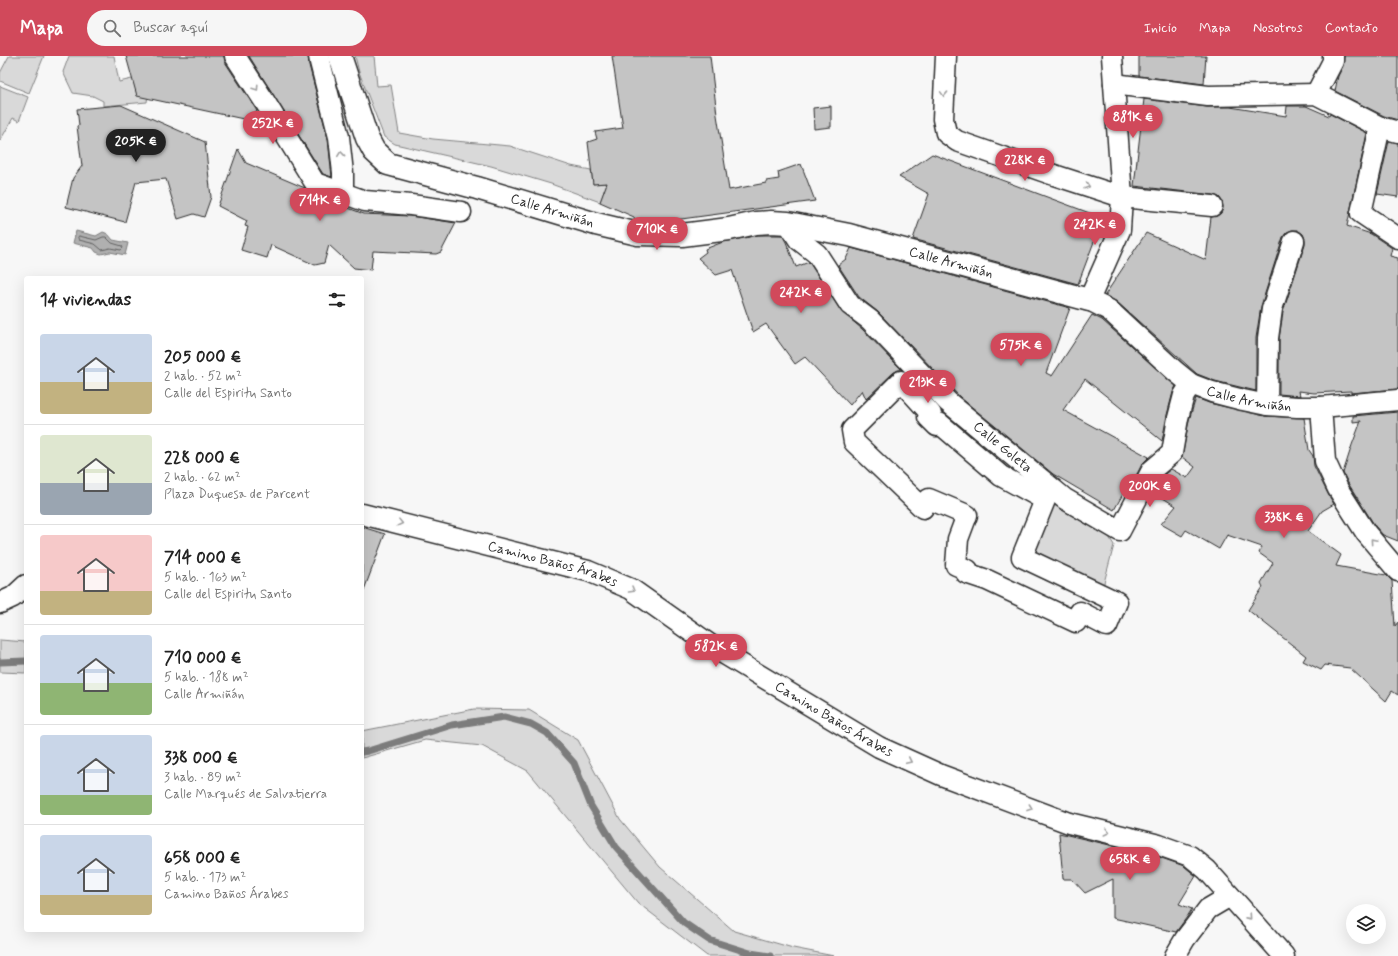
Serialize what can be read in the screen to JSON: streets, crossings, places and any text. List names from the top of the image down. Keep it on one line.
{"streets":{"street":["Calle Armiñán","Calle Goleta","Camino Baños Árabes"]},"crossings":[["Calle Armiñán","Calle Goleta"]],"one_way":["Camino Baños Árabes"],"page":{"header":"Mapa","search":"Buscar aquí","nav":["Inicio","Mapa","Nosotros","Contacto"],"price":["881K €","252K €","205K €","228K €","714K €","242K €","710K €","242K €","575K €","213K €","200K €","338K €","582K €","658K €"],"heading":"14 viviendas","list":[{"name":"205 000 €","note":"2 hab. · 52 m² · Calle del Espiritu Santo"},{"name":"228 000 €","note":"2 hab. · 62 m² · Plaza Duquesa de Parcent"},{"name":"714 000 €","note":"5 hab. · 163 m² · Calle del Espiritu Santo"},{"name":"710 000 €","note":"5 hab. · 188 m² · Calle Armiñán"},{"name":"338 000 €","note":"3 hab. · 89 m² · Calle Marqués de Salvatierra"},{"name":"658 000 €","note":"5 hab. · 173 m² · Camino Baños Árabes"}]}}
